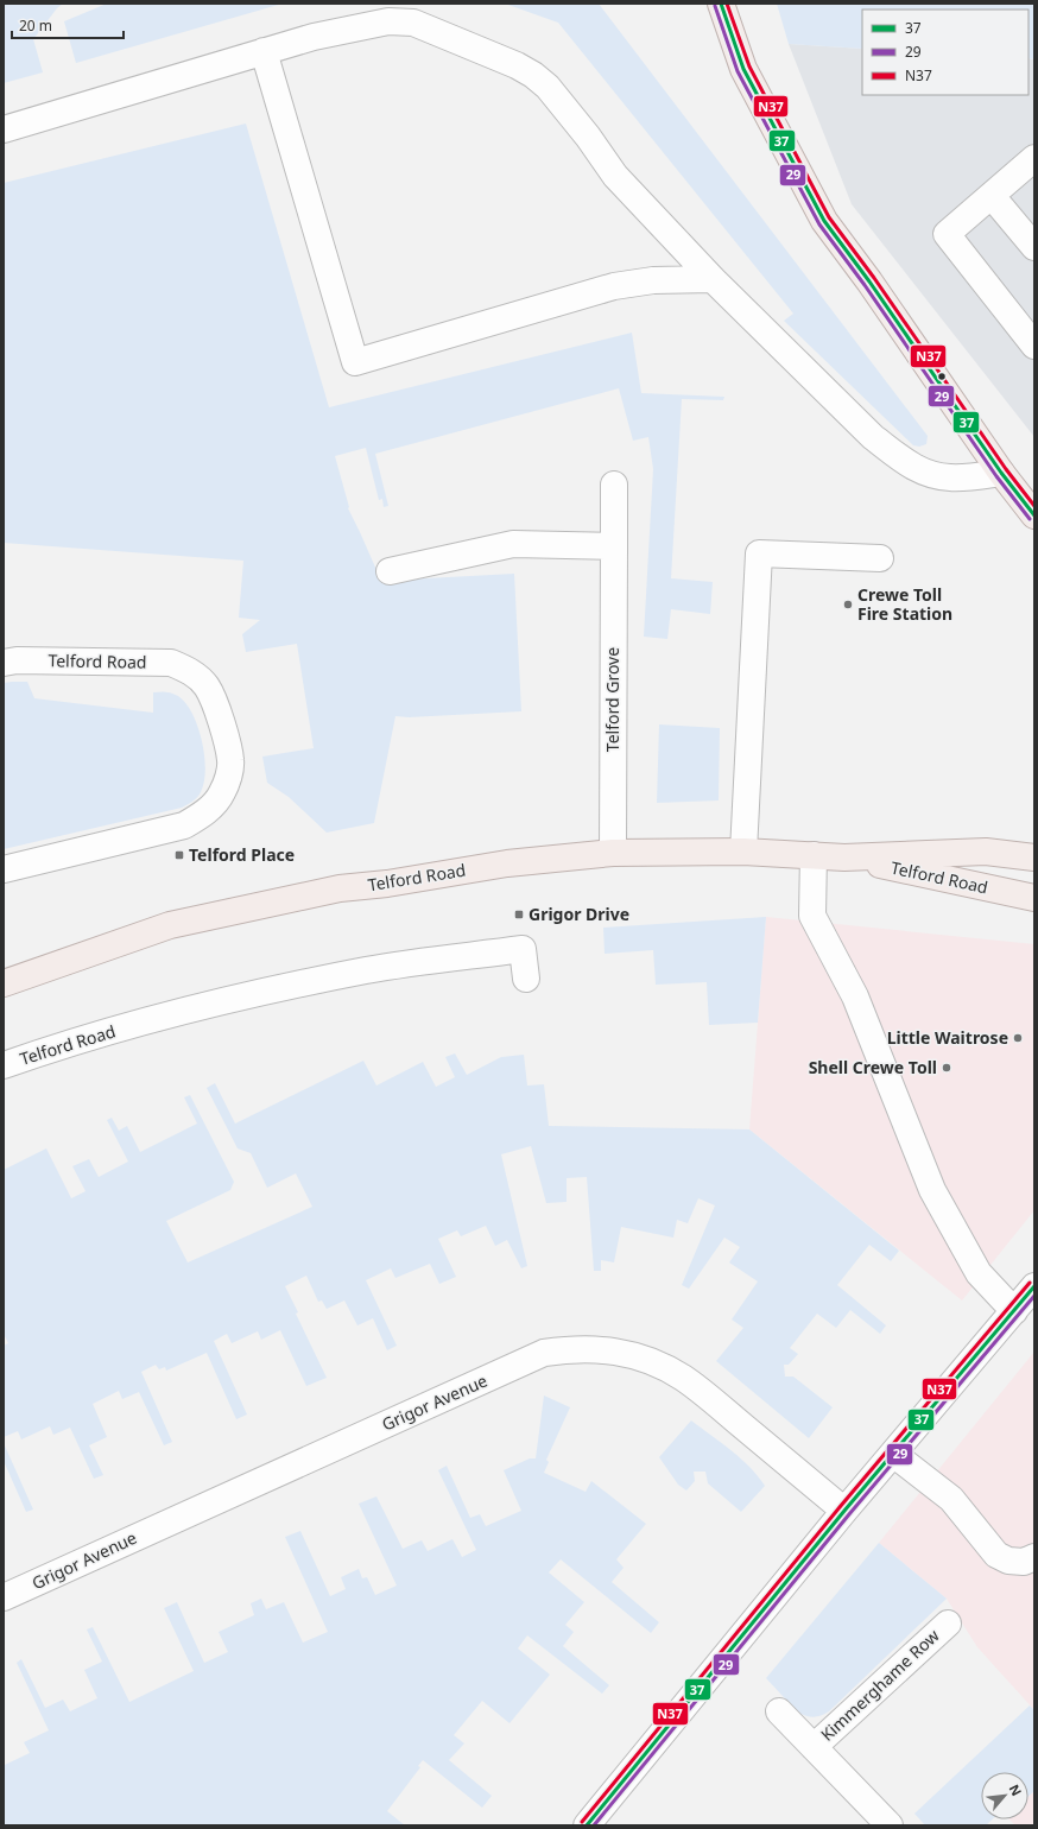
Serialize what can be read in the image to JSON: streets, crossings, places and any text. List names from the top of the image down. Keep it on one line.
{"streets":{"main road":["Telford Road"],"street":["Telford Grove","Grigor Avenue","Kimmerghame Row"]},"crossings":[["Telford Road","Telford Grove"]],"places":{"other":["Crewe Toll Fire Station","Little Waitrose","Shell Crewe Toll"],"transit":["Telford Place","Grigor Drive"]},"lines":["transit line 37","transit line N37","transit line 29"],"legend":["37","29","N37"],"scale_bar":"20 m","north":"top right"}
